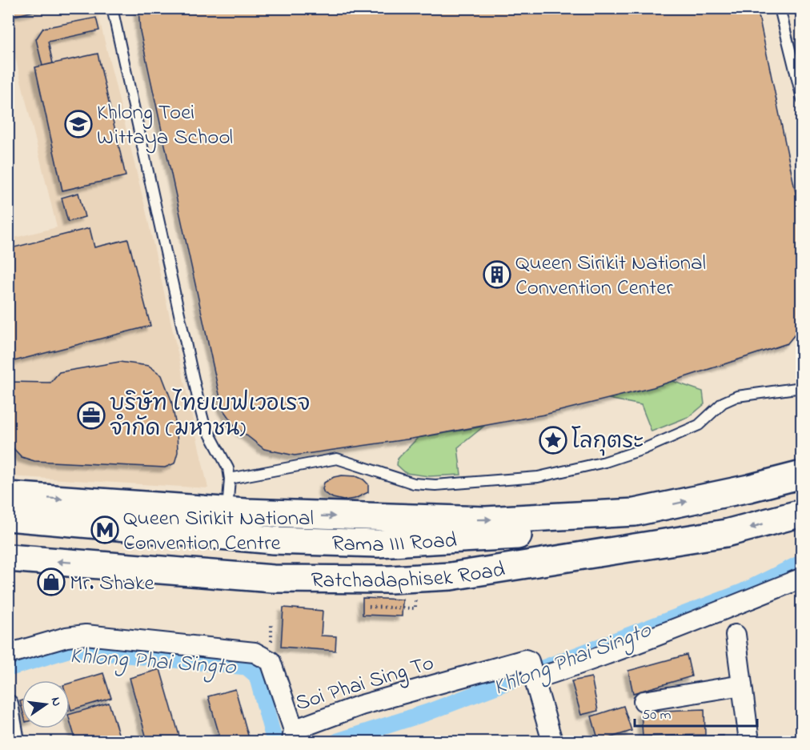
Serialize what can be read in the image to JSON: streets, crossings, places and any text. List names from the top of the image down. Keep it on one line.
{"streets":{"main road":["Rama III Road","Ratchadaphisek Road"],"street":["Soi Phai Sing To"]},"crossings":[["Rama III Road","Ratchadaphisek Road"]],"water":["Khlong Phai Singto"],"places":{"school or university":["Khlong Toei Wittaya School"],"building":["Queen Sirikit National Convention Center"],"office":["บริษัท ไทยเบฟเวอเรจ จำกัด (มหาชน)"],"place":["โลกุตระ"],"metro station":["Queen Sirikit National Convention Centre"],"shop":["Mr. Shake"]},"scale_bar":"50 m","north":"right"}
